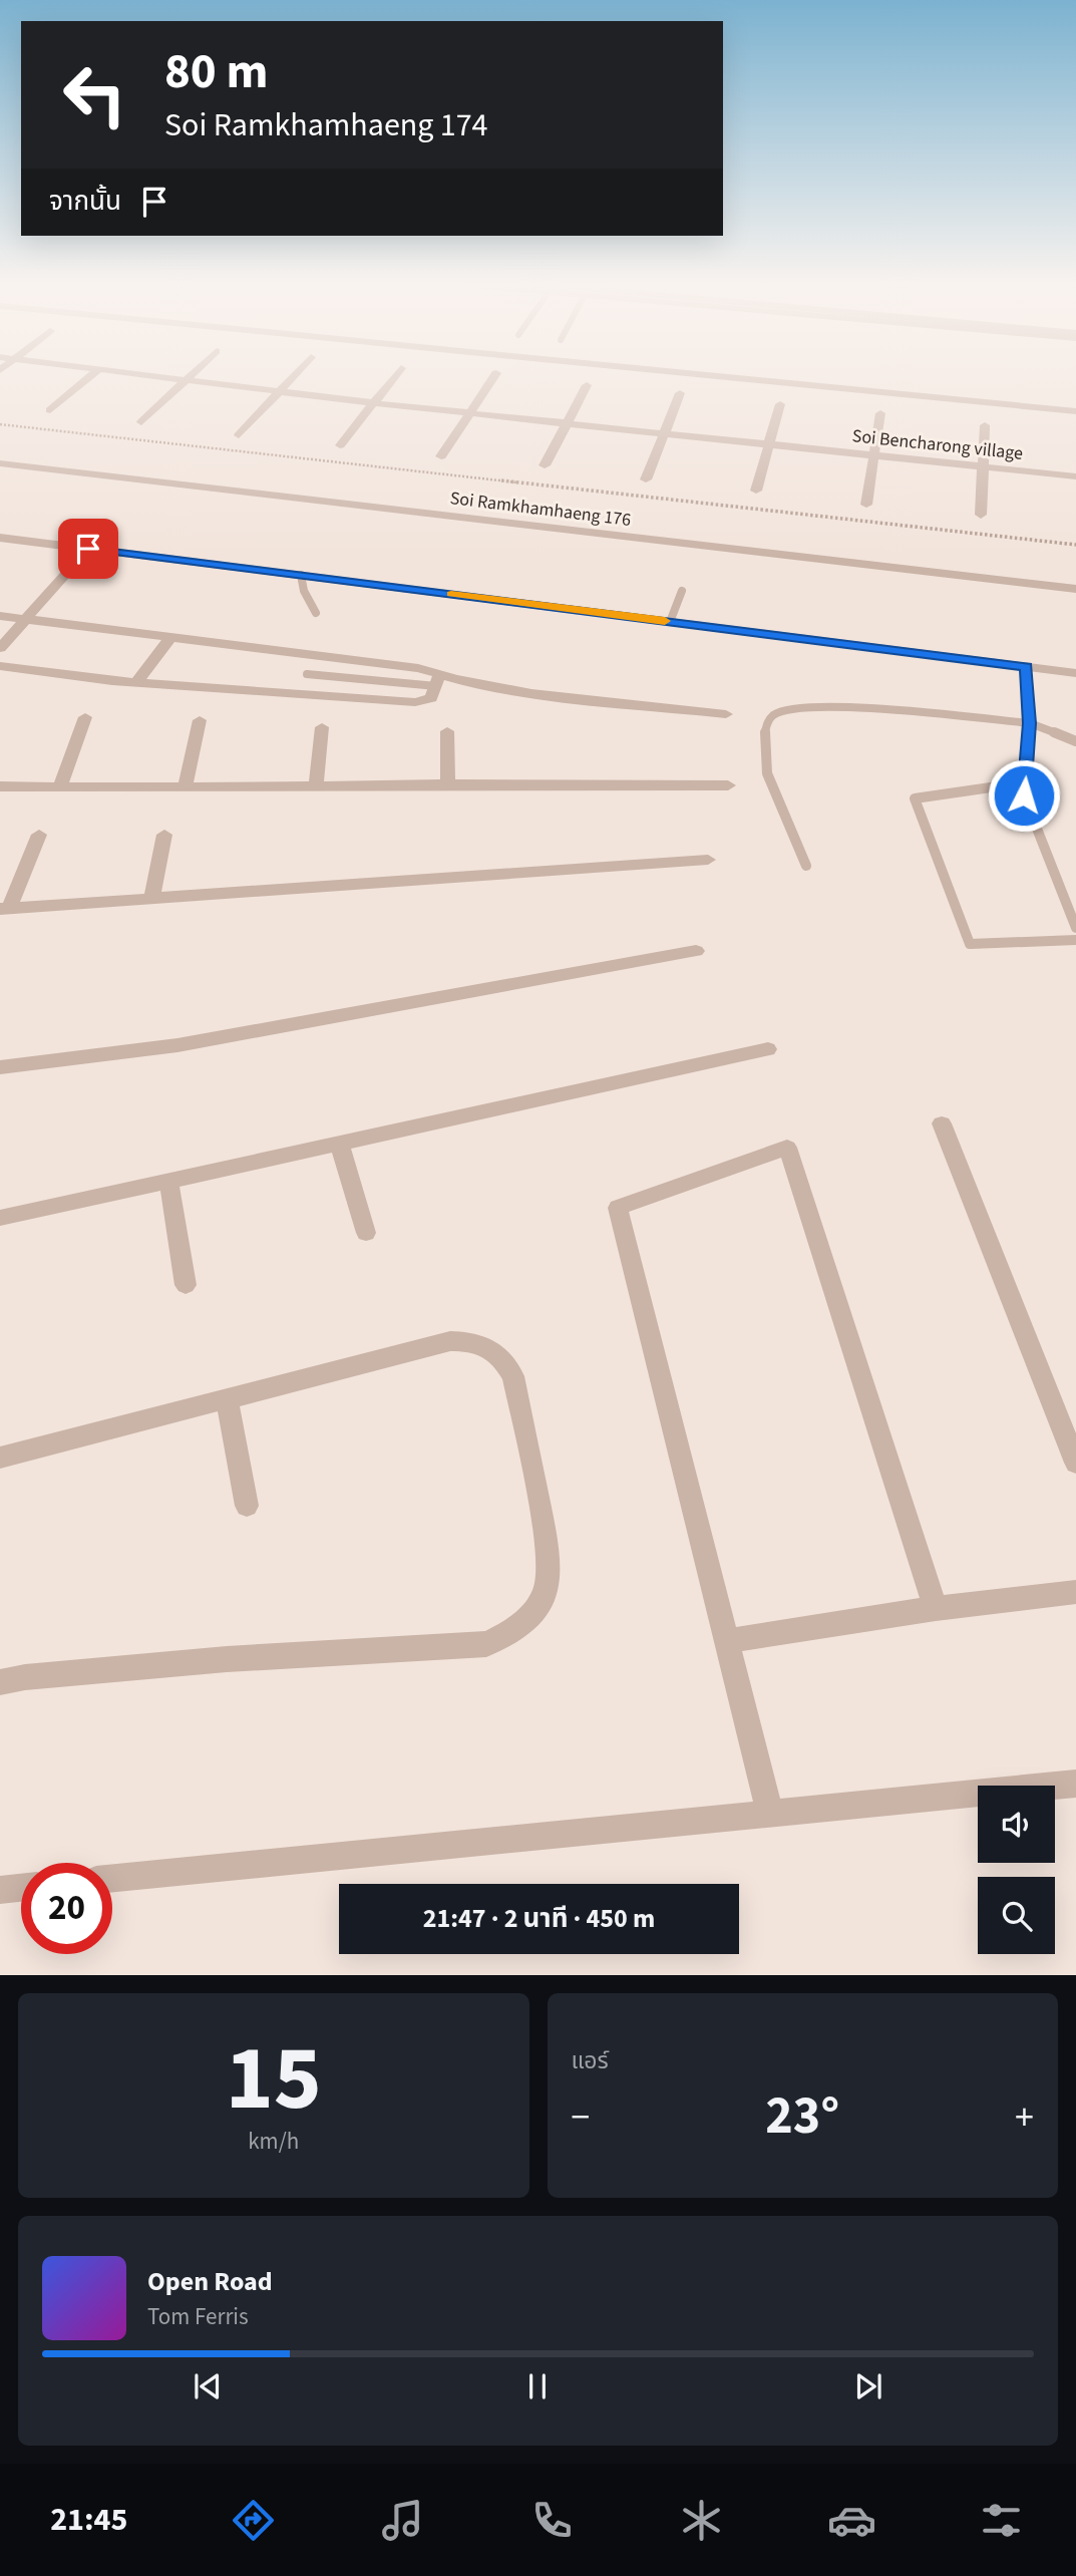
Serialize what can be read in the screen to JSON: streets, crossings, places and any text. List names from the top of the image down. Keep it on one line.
{"streets":{"street":["Soi Bencharong village","Soi Ramkhamhaeng 176"]},"page":{"turn":["80 m","Soi Ramkhamhaeng 174"],"then":"จากนั้น","limit":"20","trip":"21:47 · 2 นาที · 450 m","tile":[["15","km/h"],"แอร์"],"heat":["−","23°","+"],"song":["Open Road","Tom Ferris"],"tabs":"21:45"}}
